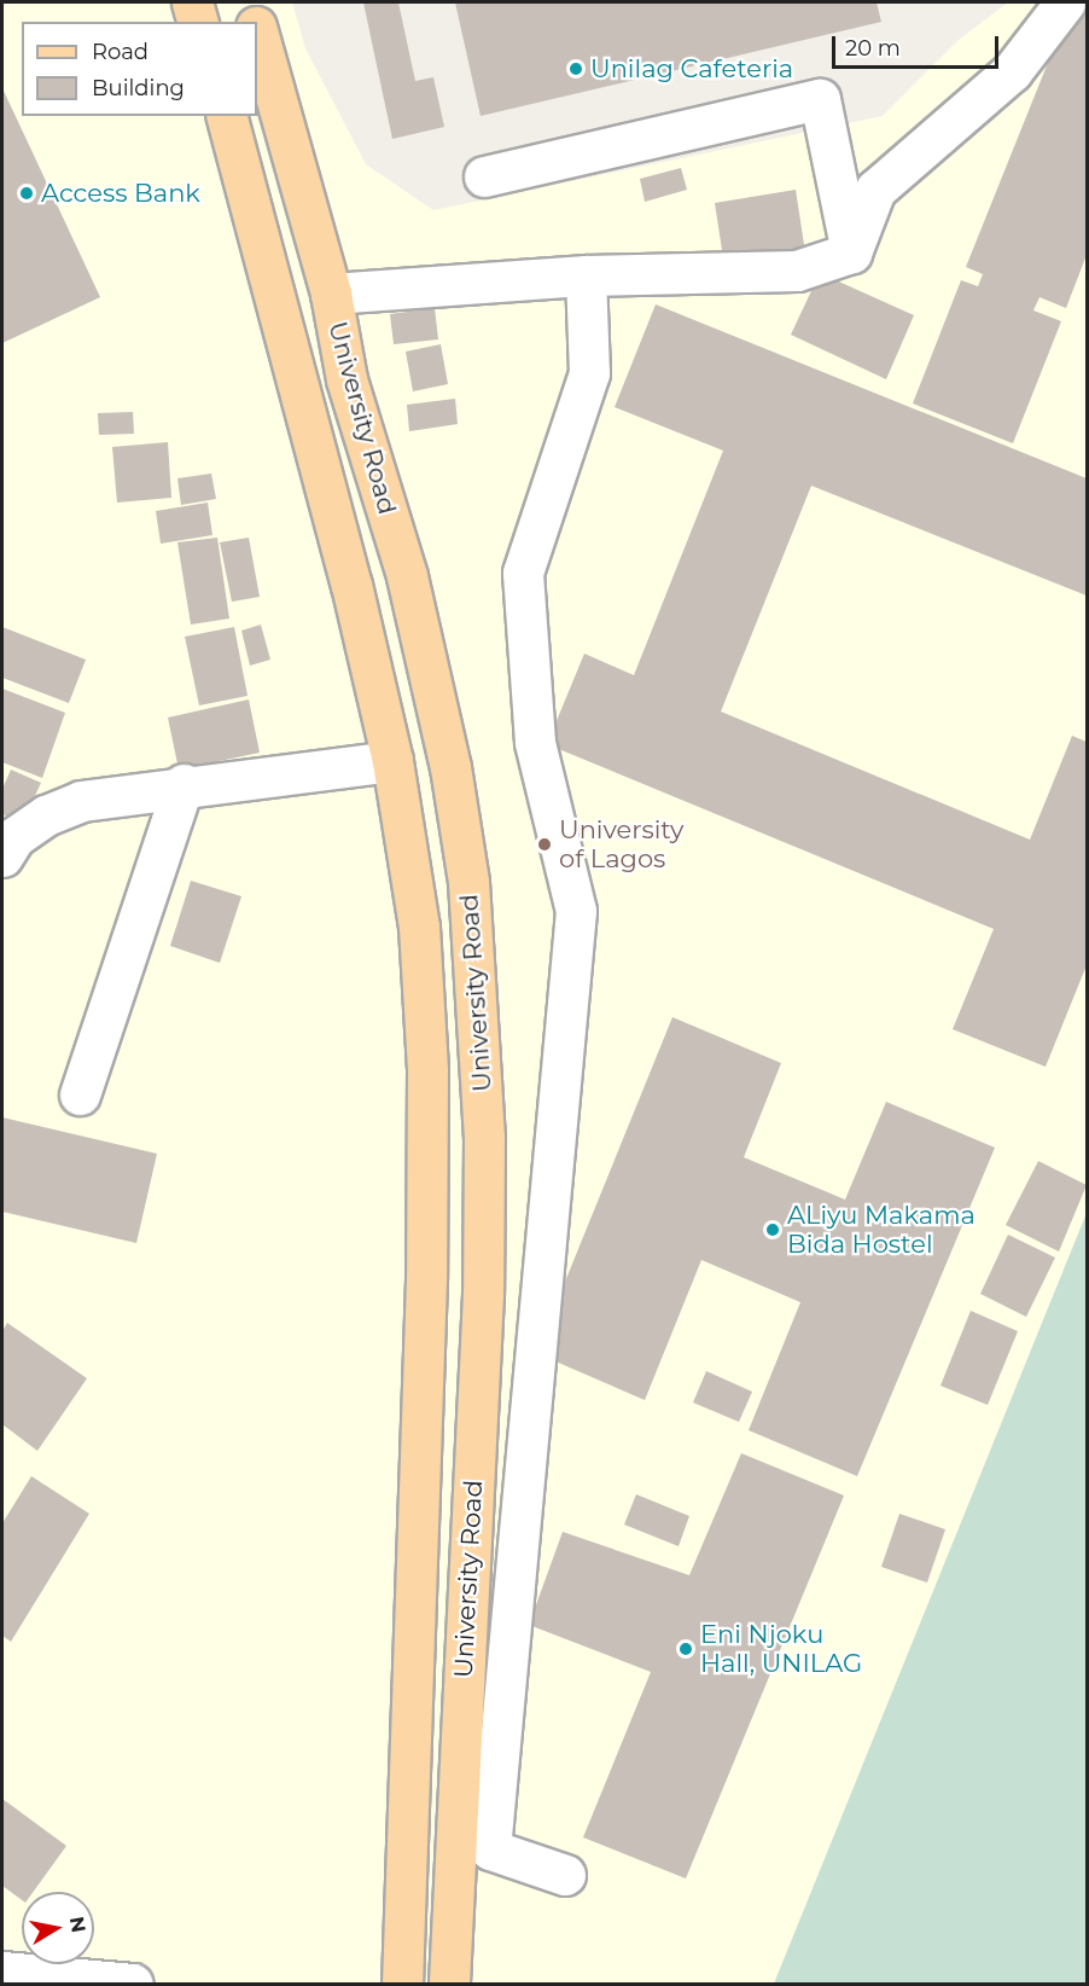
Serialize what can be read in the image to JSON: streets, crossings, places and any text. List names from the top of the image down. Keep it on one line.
{"streets":{"main road":["University Road"]},"places":["Unilag Cafeteria","Access Bank","University of Lagos","ALiyu Makama Bida Hostel","Eni Njoku Hall, UNILAG"],"legend":["Road","Building"],"scale_bar":"20 m","north":"right"}
